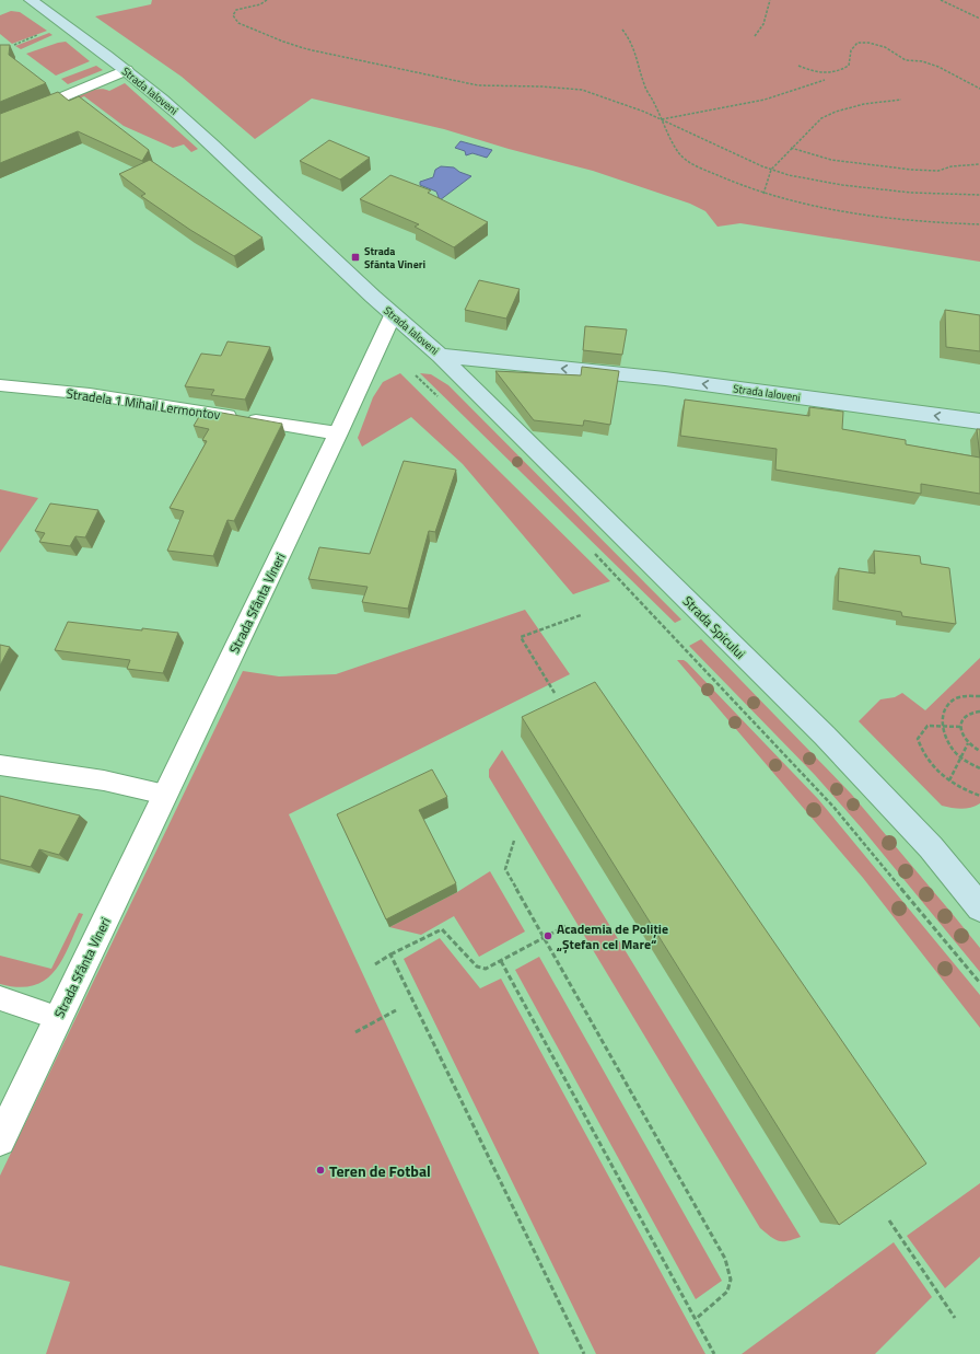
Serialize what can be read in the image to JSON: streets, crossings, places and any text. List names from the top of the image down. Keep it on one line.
{"streets":{"street":["Strada Ialoveni","Strada Sfânta Vineri","Strada Spicului"],"lane":["Stradela 1 Mihail Lermontov"]},"crossings":[["Strada Ialoveni","Strada Sfânta Vineri"],["Strada Ialoveni","Strada Spicului"],["Stradela 1 Mihail Lermontov","Strada Sfânta Vineri"]],"one_way":["Strada Ialoveni"],"places":{"transit":["Strada Sfânta Vineri"],"other":["Academia de Poliție „Ștefan cel Mare“","Teren de Fotbal"]}}
